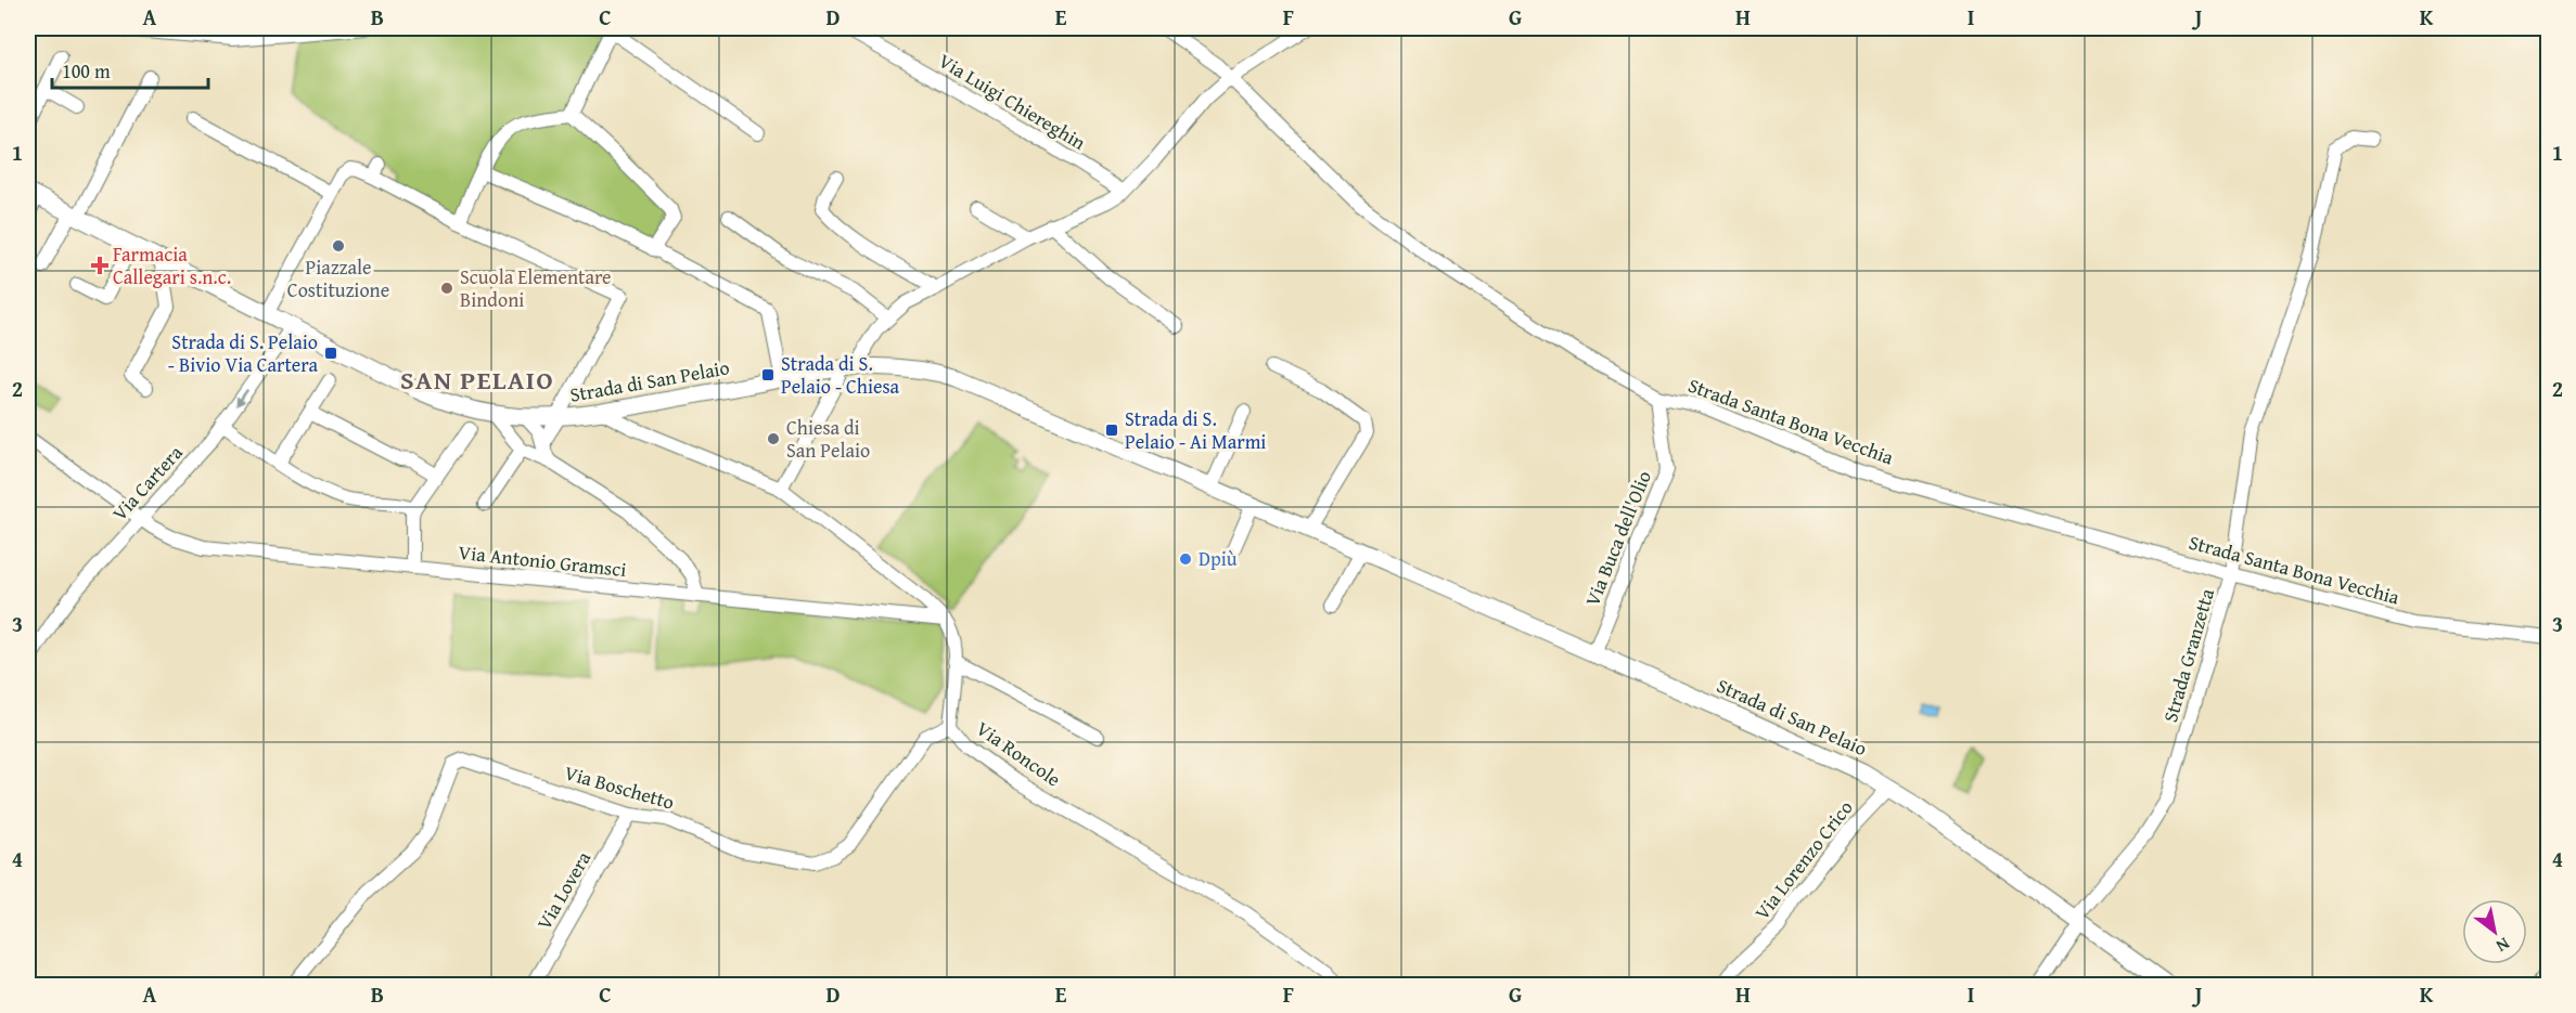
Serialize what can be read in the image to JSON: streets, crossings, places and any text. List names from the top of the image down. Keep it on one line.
{"streets":{"main road":["Strada di San Pelaio"],"street":["Via Luigi Chiereghin","Strada Santa Bona Vecchia","Via Cartera","Via Buca dell'Olio","Via Antonio Gramsci","Strada Granzetta","Via Roncole","Via Boschetto","Via Lorenzo Crico","Via Lovera"]},"crossings":[["Strada di San Pelaio","Via Cartera"],["Strada di San Pelaio","Via Buca dell'Olio"],["Strada di San Pelaio","Strada Granzetta"],["Strada di San Pelaio","Via Roncole"],["Strada di San Pelaio","Via Lorenzo Crico"],["Strada Santa Bona Vecchia","Via Buca dell'Olio"],["Strada Santa Bona Vecchia","Strada Granzetta"],["Via Cartera","Via Antonio Gramsci"],["Via Antonio Gramsci","Via Roncole"],["Via Roncole","Via Boschetto"],["Via Boschetto","Via Lovera"]],"districts":["SAN PELAIO"],"places":{"other":["Piazzale Costituzione","Scuola Elementare Bindoni","Chiesa di San Pelaio","Dpiù"],"health":["Farmacia Callegari s.n.c."],"transit":["Strada di S. Pelaio - Bivio Via Cartera","Strada di S. Pelaio - Chiesa","Strada di S. Pelaio - Ai Marmi"]},"scale_bar":"100 m","north":"bottom right","grid":{"columns":["A","B","C","D","E","F","G","H","I","J","K"],"rows":["1","2","3","4"]}}
